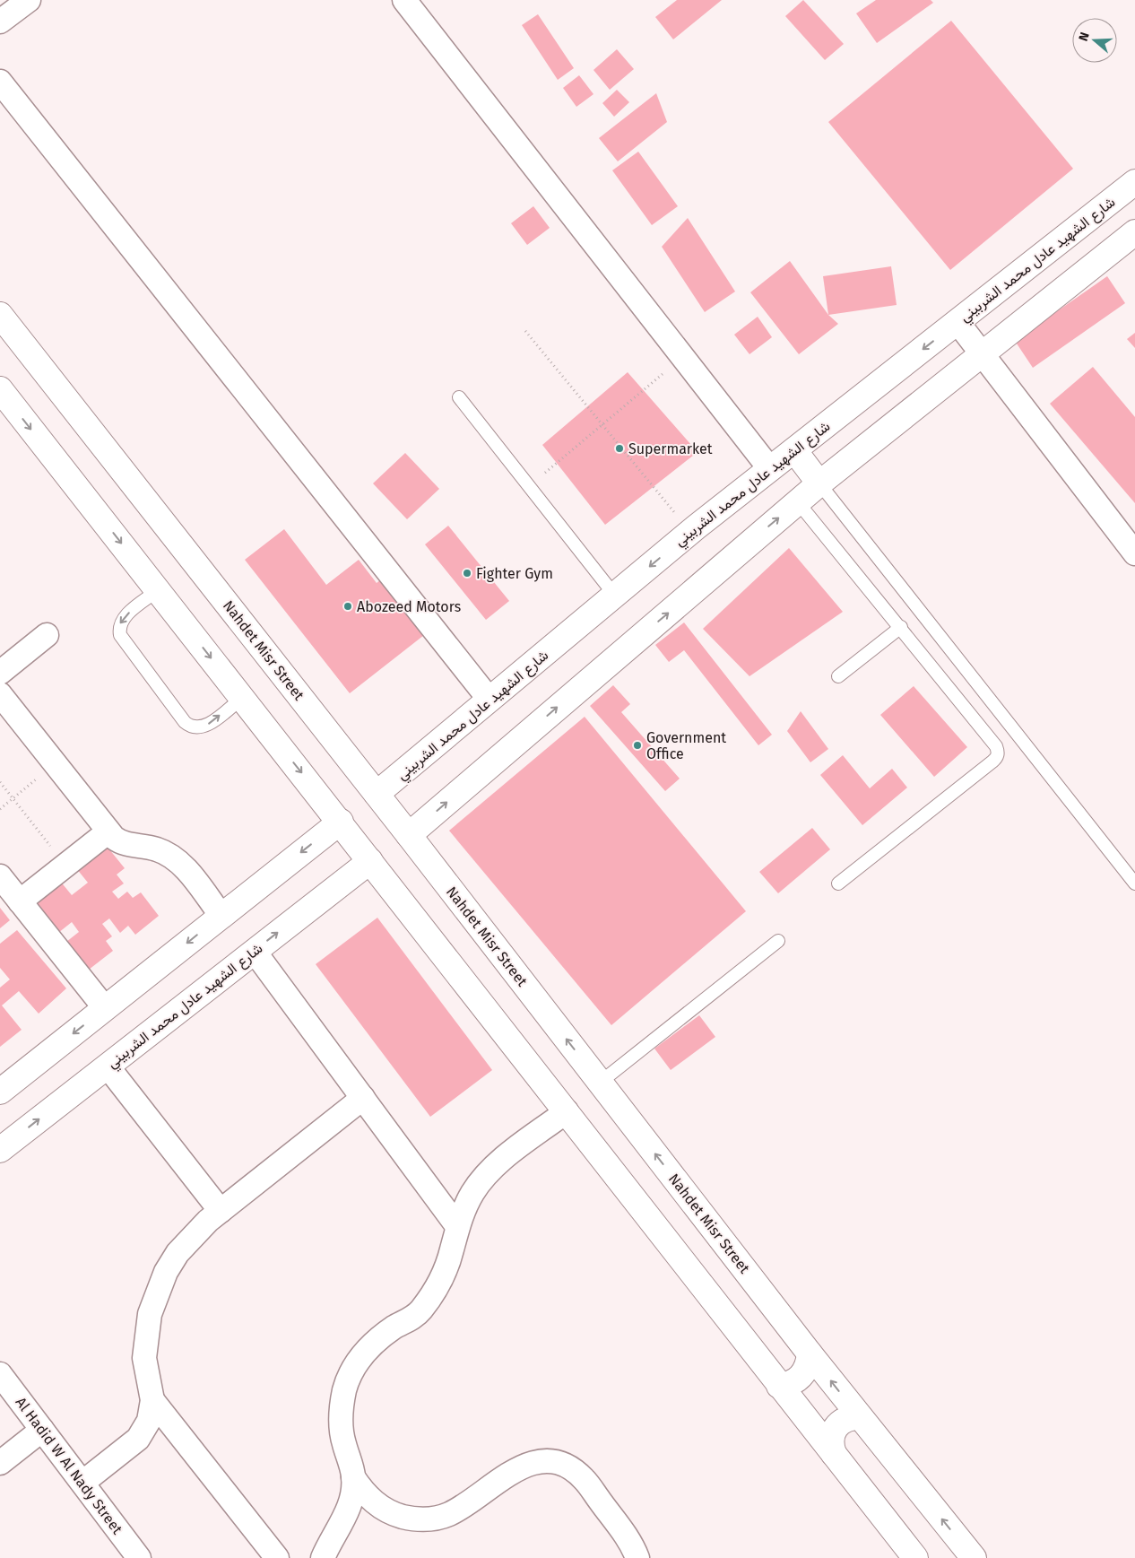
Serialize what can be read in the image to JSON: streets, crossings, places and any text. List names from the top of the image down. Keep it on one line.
{"streets":{"street":["شارع الشهيد عادل محمد الشربيني","Nahdet Misr Street","Al Hadid W Al Nady Street"]},"crossings":[["شارع الشهيد عادل محمد الشربيني","Nahdet Misr Street"]],"places":["Supermarket","Fighter Gym","Abozeed Motors","Government Office"],"north":"left"}
